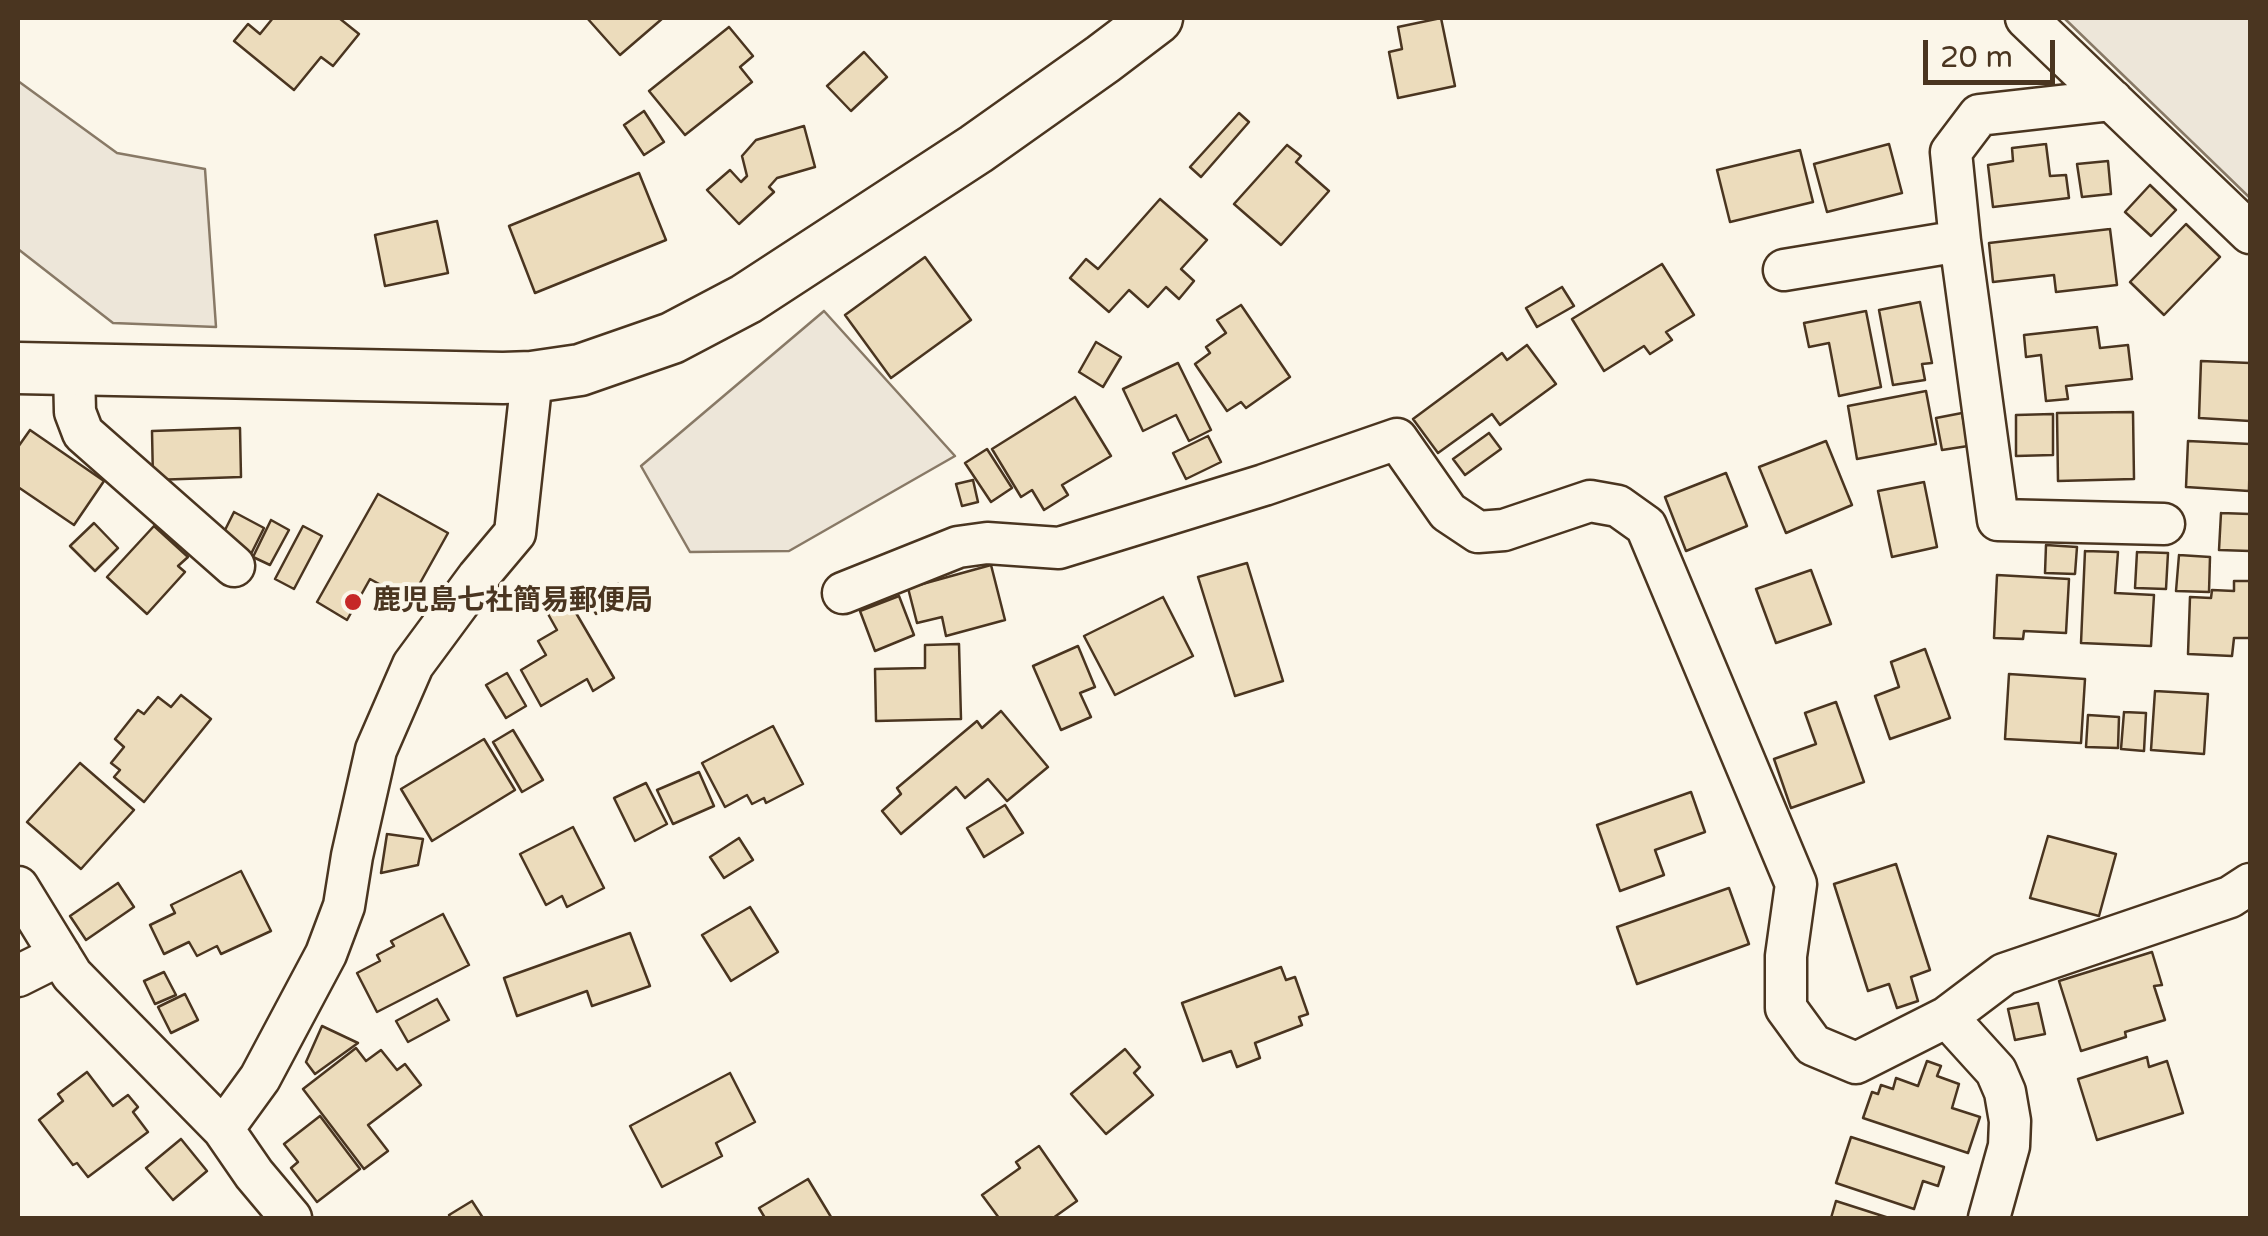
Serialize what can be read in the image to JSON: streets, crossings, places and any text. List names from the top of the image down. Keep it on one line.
{"places":["鹿児島七社簡易郵便局"],"scale_bar":"20 m"}
